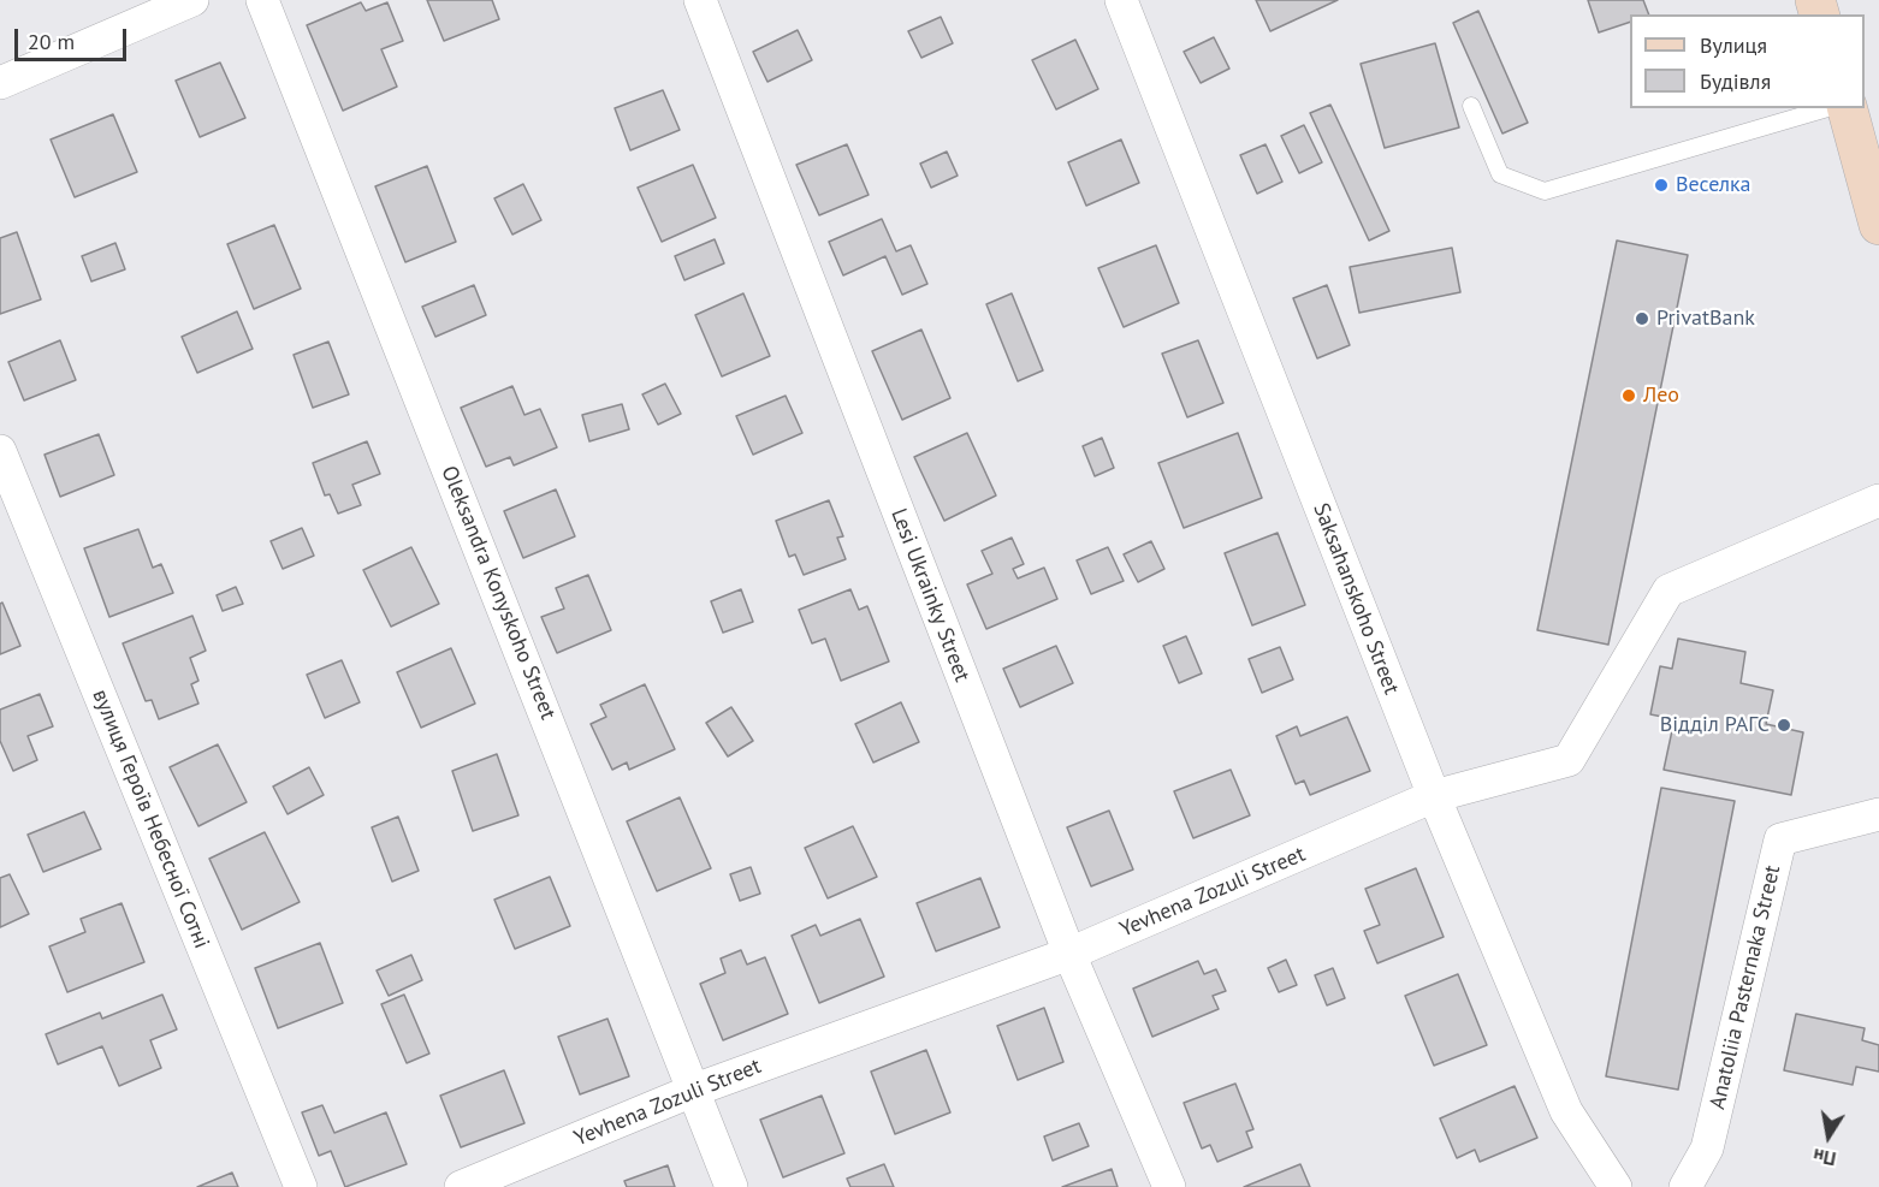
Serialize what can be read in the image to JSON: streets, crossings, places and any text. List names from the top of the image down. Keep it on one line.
{"streets":{"street":["Oleksandra Konyskoho Street","Lesi Ukrainky Street","Saksahanskoho Street","вулиця Героїв Небесної Сотні","Yevhena Zozuli Street","Anatoliia Pasternaka Street"]},"crossings":[["Oleksandra Konyskoho Street","Yevhena Zozuli Street"],["Lesi Ukrainky Street","Yevhena Zozuli Street"],["Saksahanskoho Street","Yevhena Zozuli Street"]],"places":["Веселка","PrivatBank","Лео","Відділ РАГС"],"legend":["Вулиця","Будівля"],"scale_bar":"20 m","north":"bottom"}
